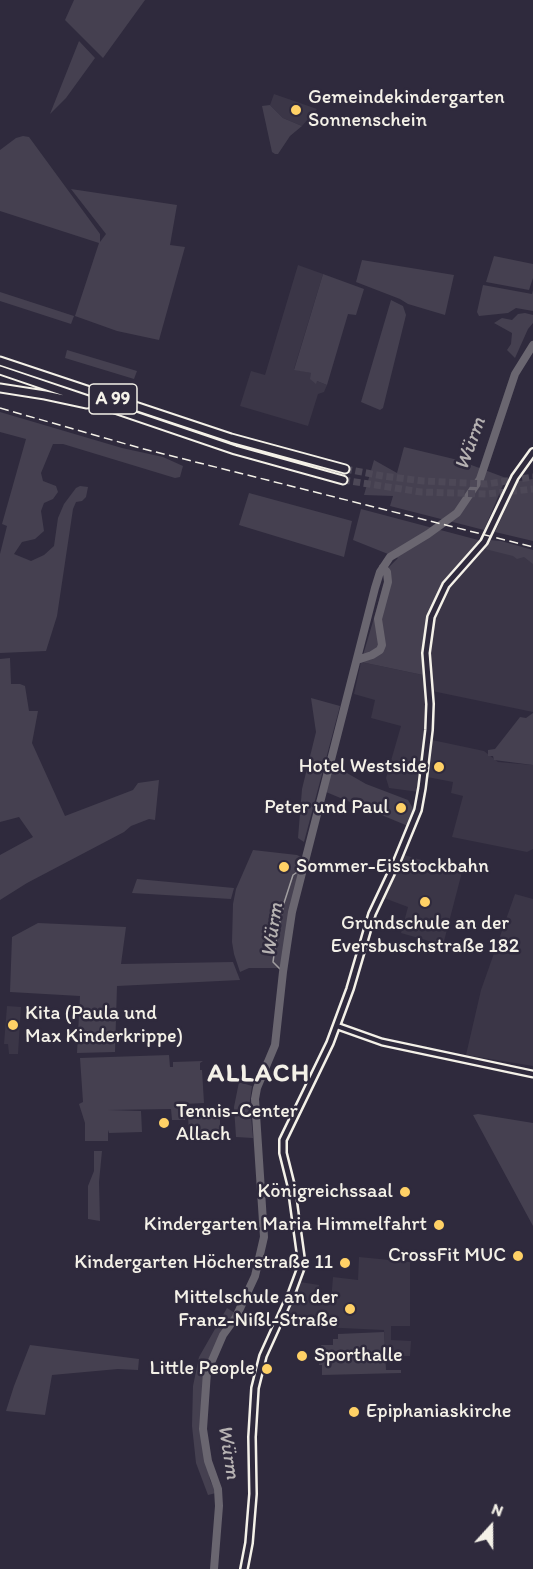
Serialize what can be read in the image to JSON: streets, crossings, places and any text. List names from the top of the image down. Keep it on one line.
{"streets":{"highway":["A 99"]},"districts":["ALLACH"],"water":["Würm"],"places":["Gemeindekindergarten Sonnenschein","Hotel Westside","Peter und Paul","Sommer-Eisstockbahn","Grundschule an der Eversbuschstraße 182","Kita (Paula und Max Kinderkrippe)","Tennis-Center Allach","Königreichssaal","Kindergarten Maria Himmelfahrt","CrossFit MUC","Kindergarten Höcherstraße 11","Mittelschule an der Franz-Nißl-Straße","Sporthalle","Little People","Epiphaniaskirche"],"north":"top"}
